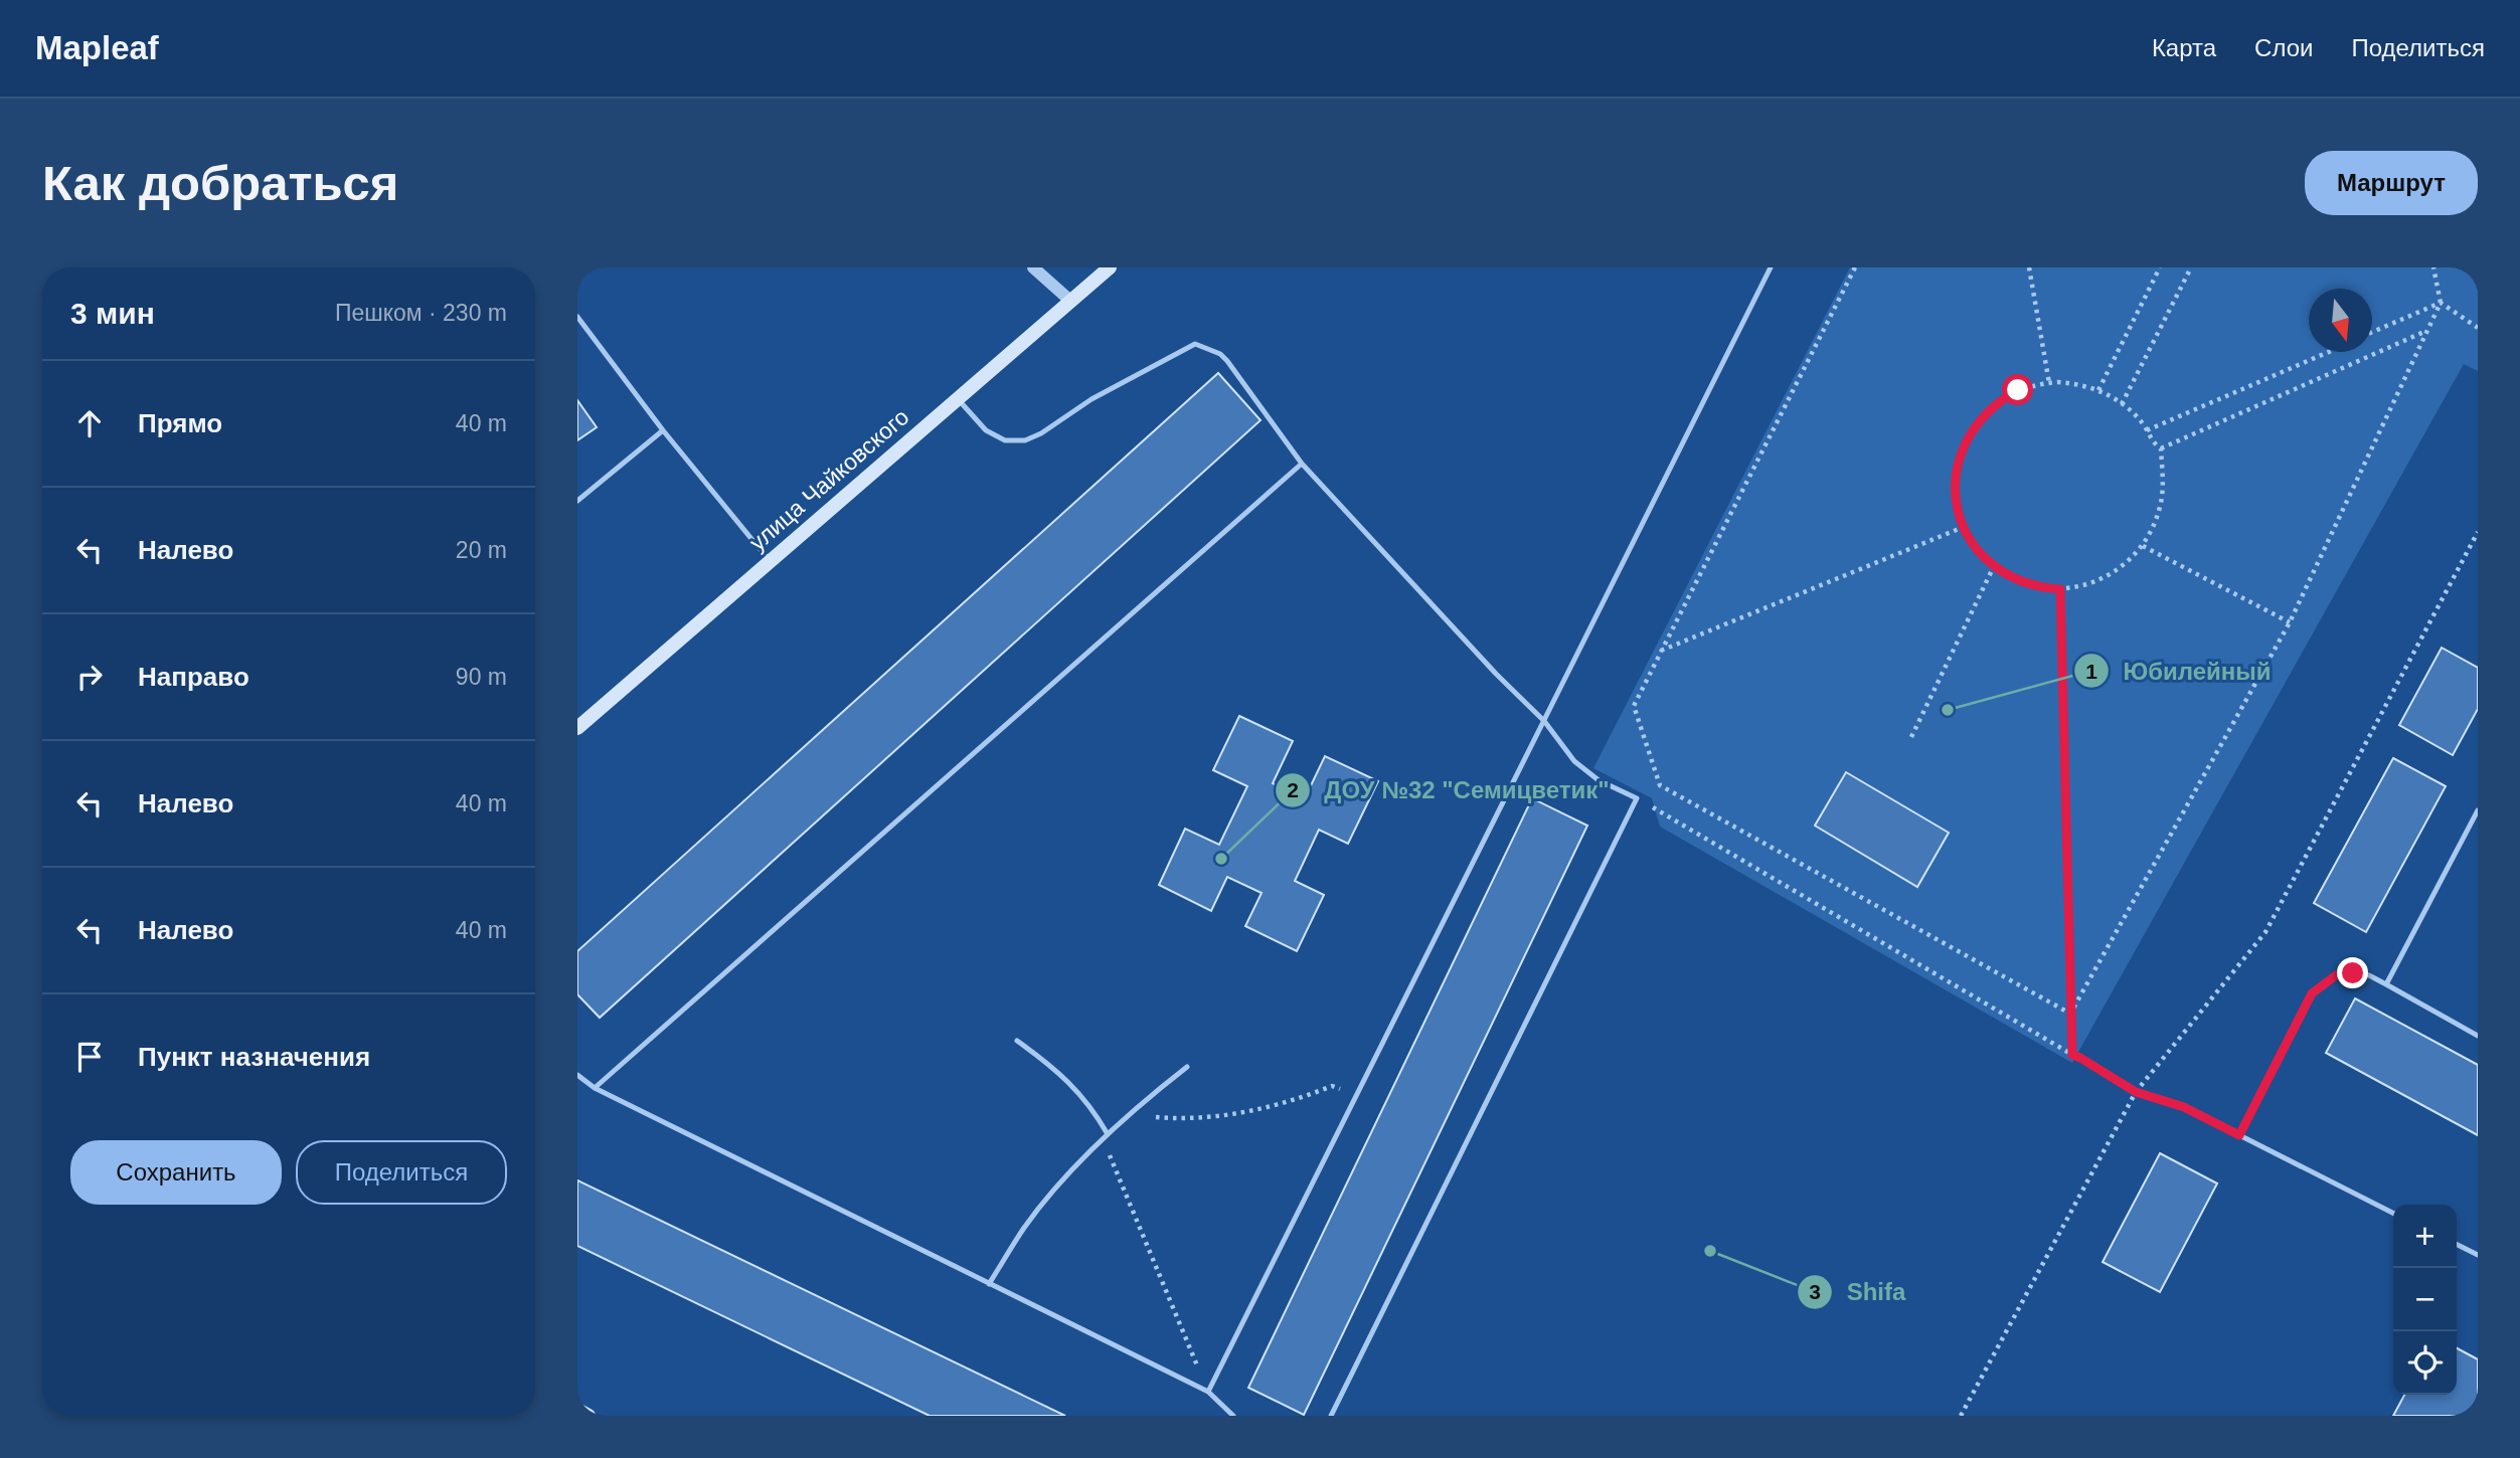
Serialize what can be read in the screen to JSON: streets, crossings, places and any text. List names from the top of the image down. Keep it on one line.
{"streets":{"main road":["улица Чайковского"]},"places":["Юбилейный","ДОУ №32 \"Семицветик\"","Shifa"],"north":"bottom","page":{"header":"Mapleaf","nav":["Карта","Слои","Поделиться"],"buttons":["Маршрут",["Сохранить","Поделиться"]],"title":"Как добраться","heading":["3 мин","Пешком · 230 m"],"list":[["Прямо","40 m"],["Налево","20 m"],["Направо","90 m"],["Налево","40 m"],["Налево","40 m"],"Пункт назначения"],"map_buttons":["+","−"]}}
